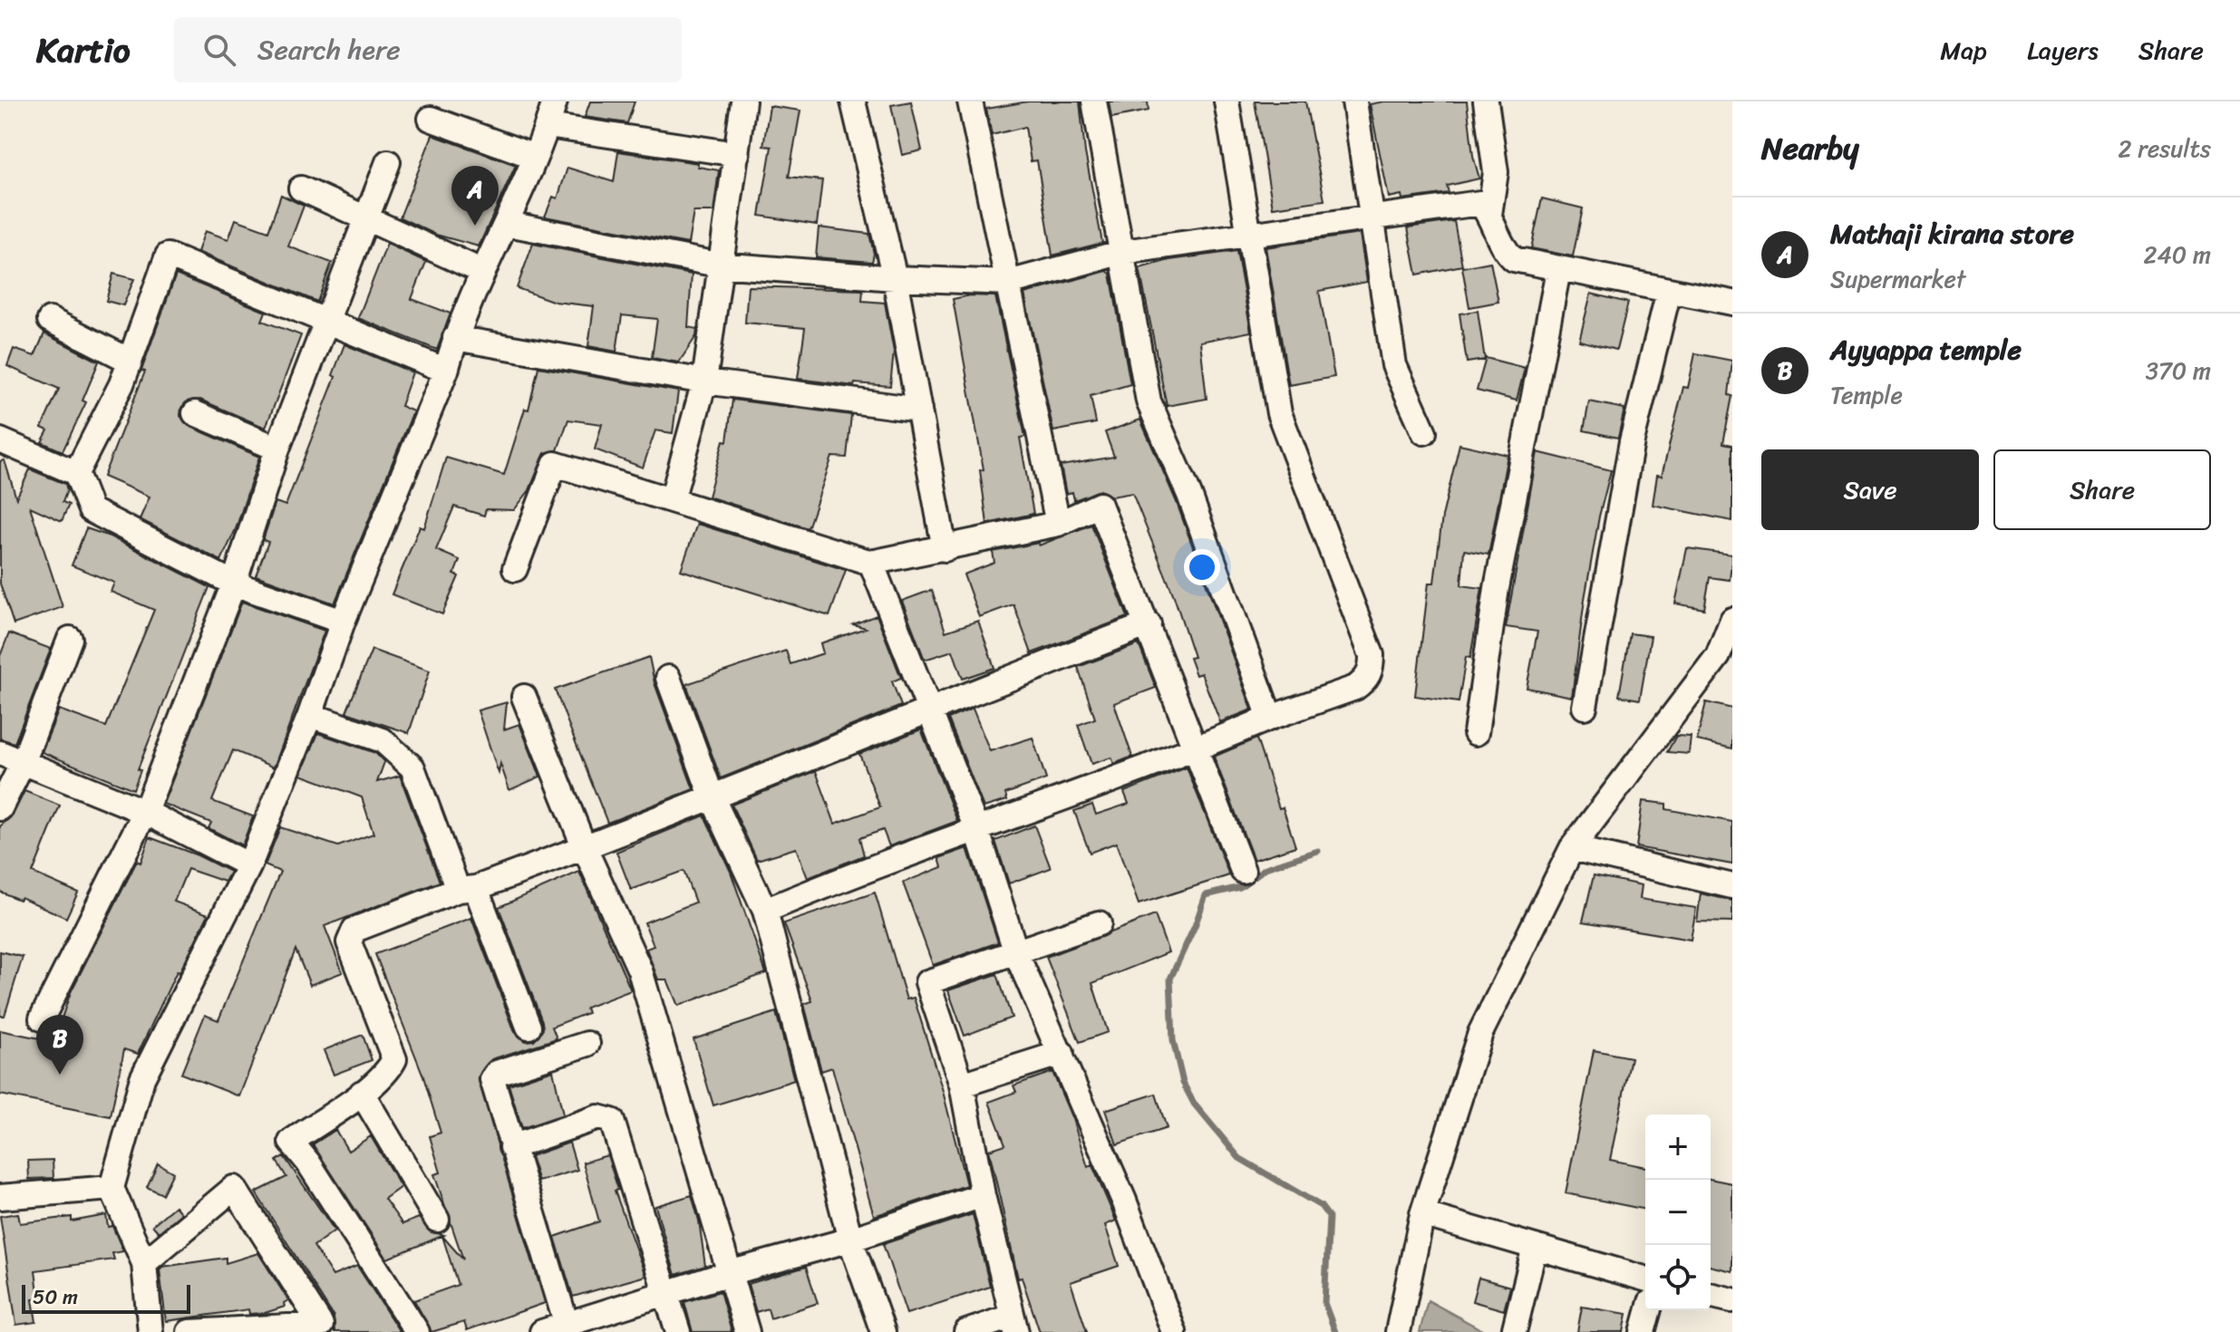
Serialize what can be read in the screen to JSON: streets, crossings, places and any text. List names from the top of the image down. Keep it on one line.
{"scale_bar":"50 m","page":{"header":"Kartio","search":"Search here","nav":["Map","Layers","Share"],"heading":["Nearby","2 results"],"pins":["A","B"],"list":[{"mark":"A","name":"Mathaji kirana store","note":"Supermarket","value":"240 m"},{"mark":"B","name":"Ayyappa temple","note":"Temple","value":"370 m"}],"buttons":["Save","Share"],"map_buttons":["+","−"],"scale":"50 m"}}
